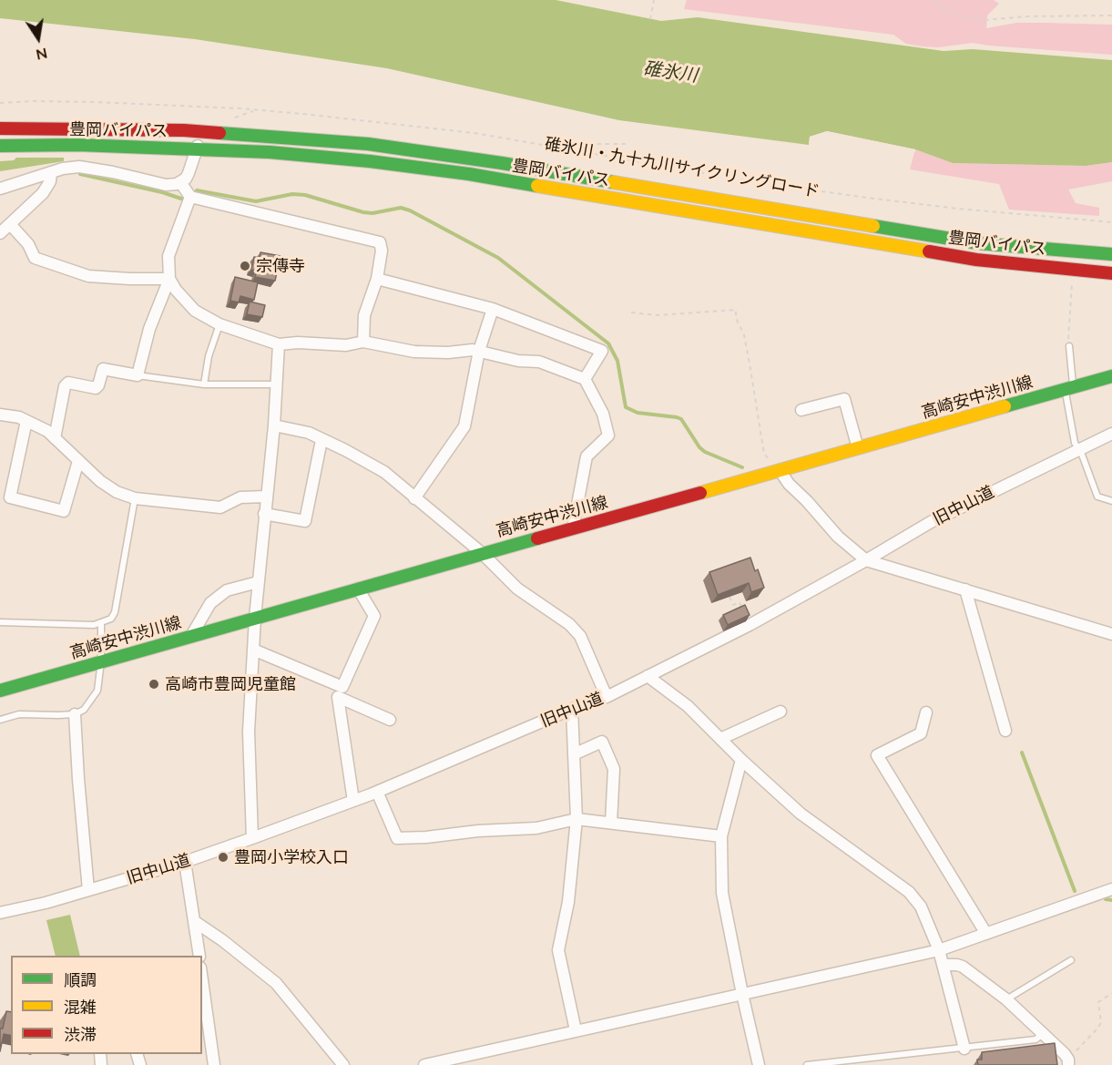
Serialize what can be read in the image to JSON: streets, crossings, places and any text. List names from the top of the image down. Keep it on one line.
{"streets":{"main road":["豊岡バイパス","高崎安中渋川線"],"street":["旧中山道"],"path":["碓氷川・九十九川サイクリングロード"]},"water":["碓氷川"],"places":["宗傳寺","高崎市豊岡児童館","豊岡小学校入口"],"legend":["順調","混雑","渋滞"],"north":"bottom"}
